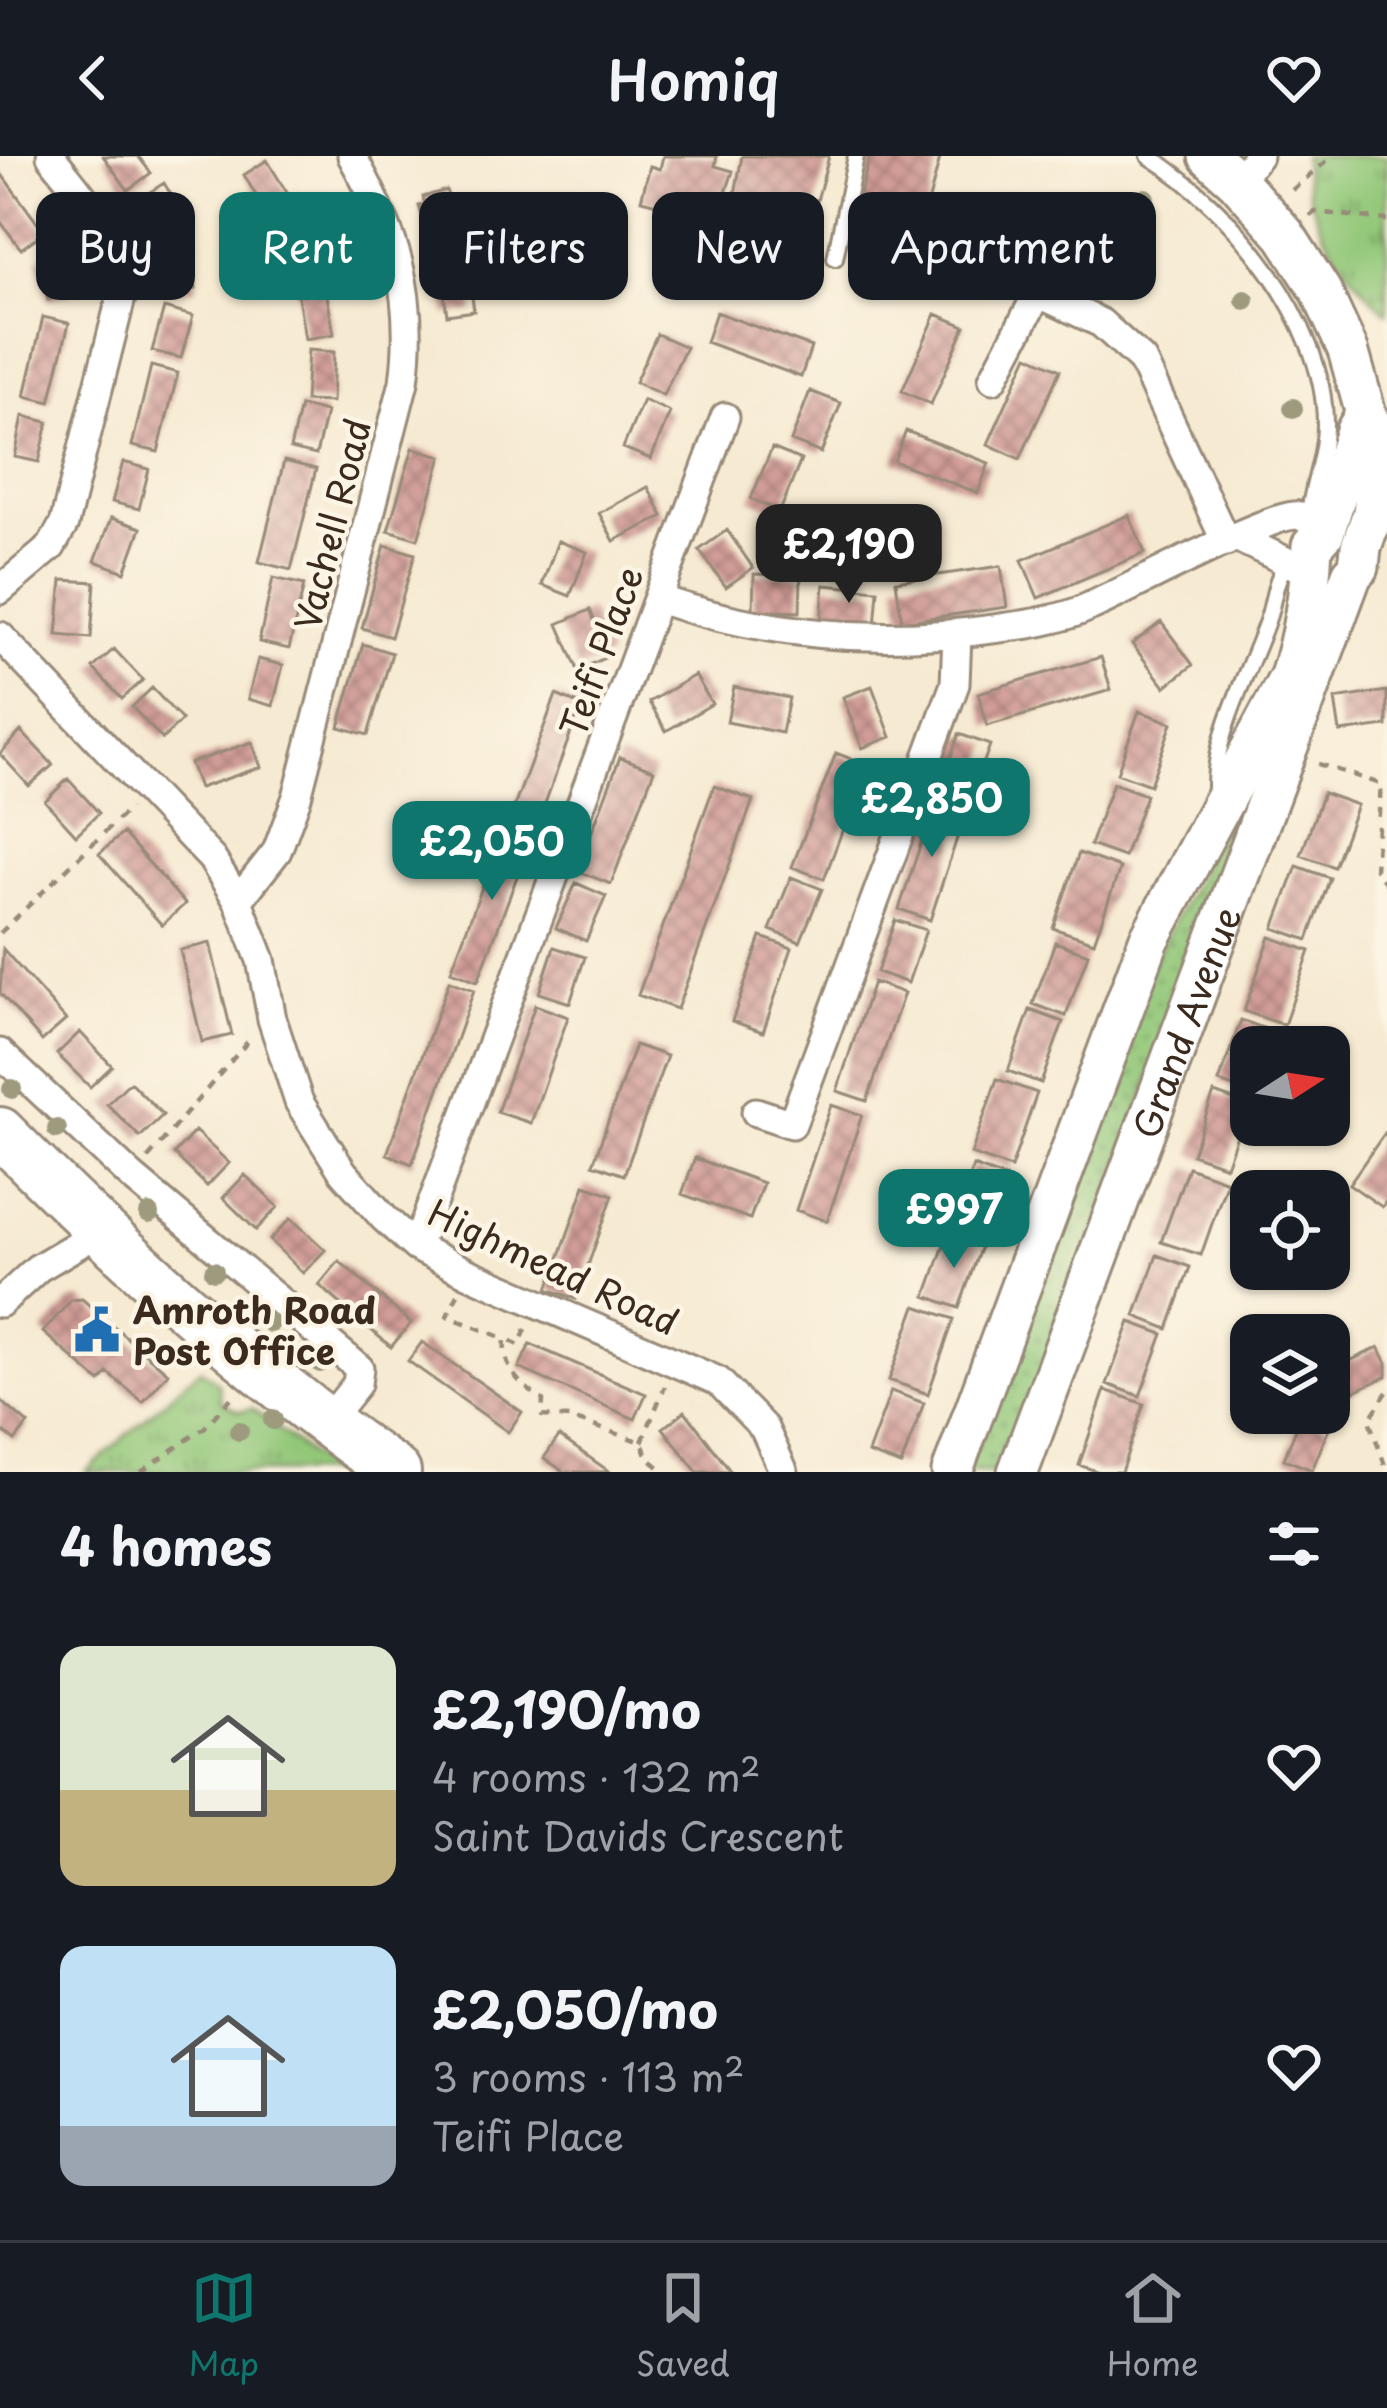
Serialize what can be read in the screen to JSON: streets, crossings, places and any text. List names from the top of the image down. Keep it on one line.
{"streets":{"street":["Vachell Road","Teifi Place","Grand Avenue","Highmead Road"]},"crossings":[["Vachell Road","Highmead Road"],["Teifi Place","Highmead Road"]],"places":{"public building":["Amroth Road Post Office"]},"north":"right","page":{"header":"Homiq","chip":["Buy","Rent","Filters","New","Apartment"],"price":["£2,190","£2,850","£2,050","£997"],"heading":"4 homes","list":[{"name":"£2,190/mo","note":"4 rooms · 132 m² · Saint Davids Crescent"},{"name":"£2,050/mo","note":"3 rooms · 113 m² · Teifi Place"}],"tabs":["Map","Saved","Home"]}}
